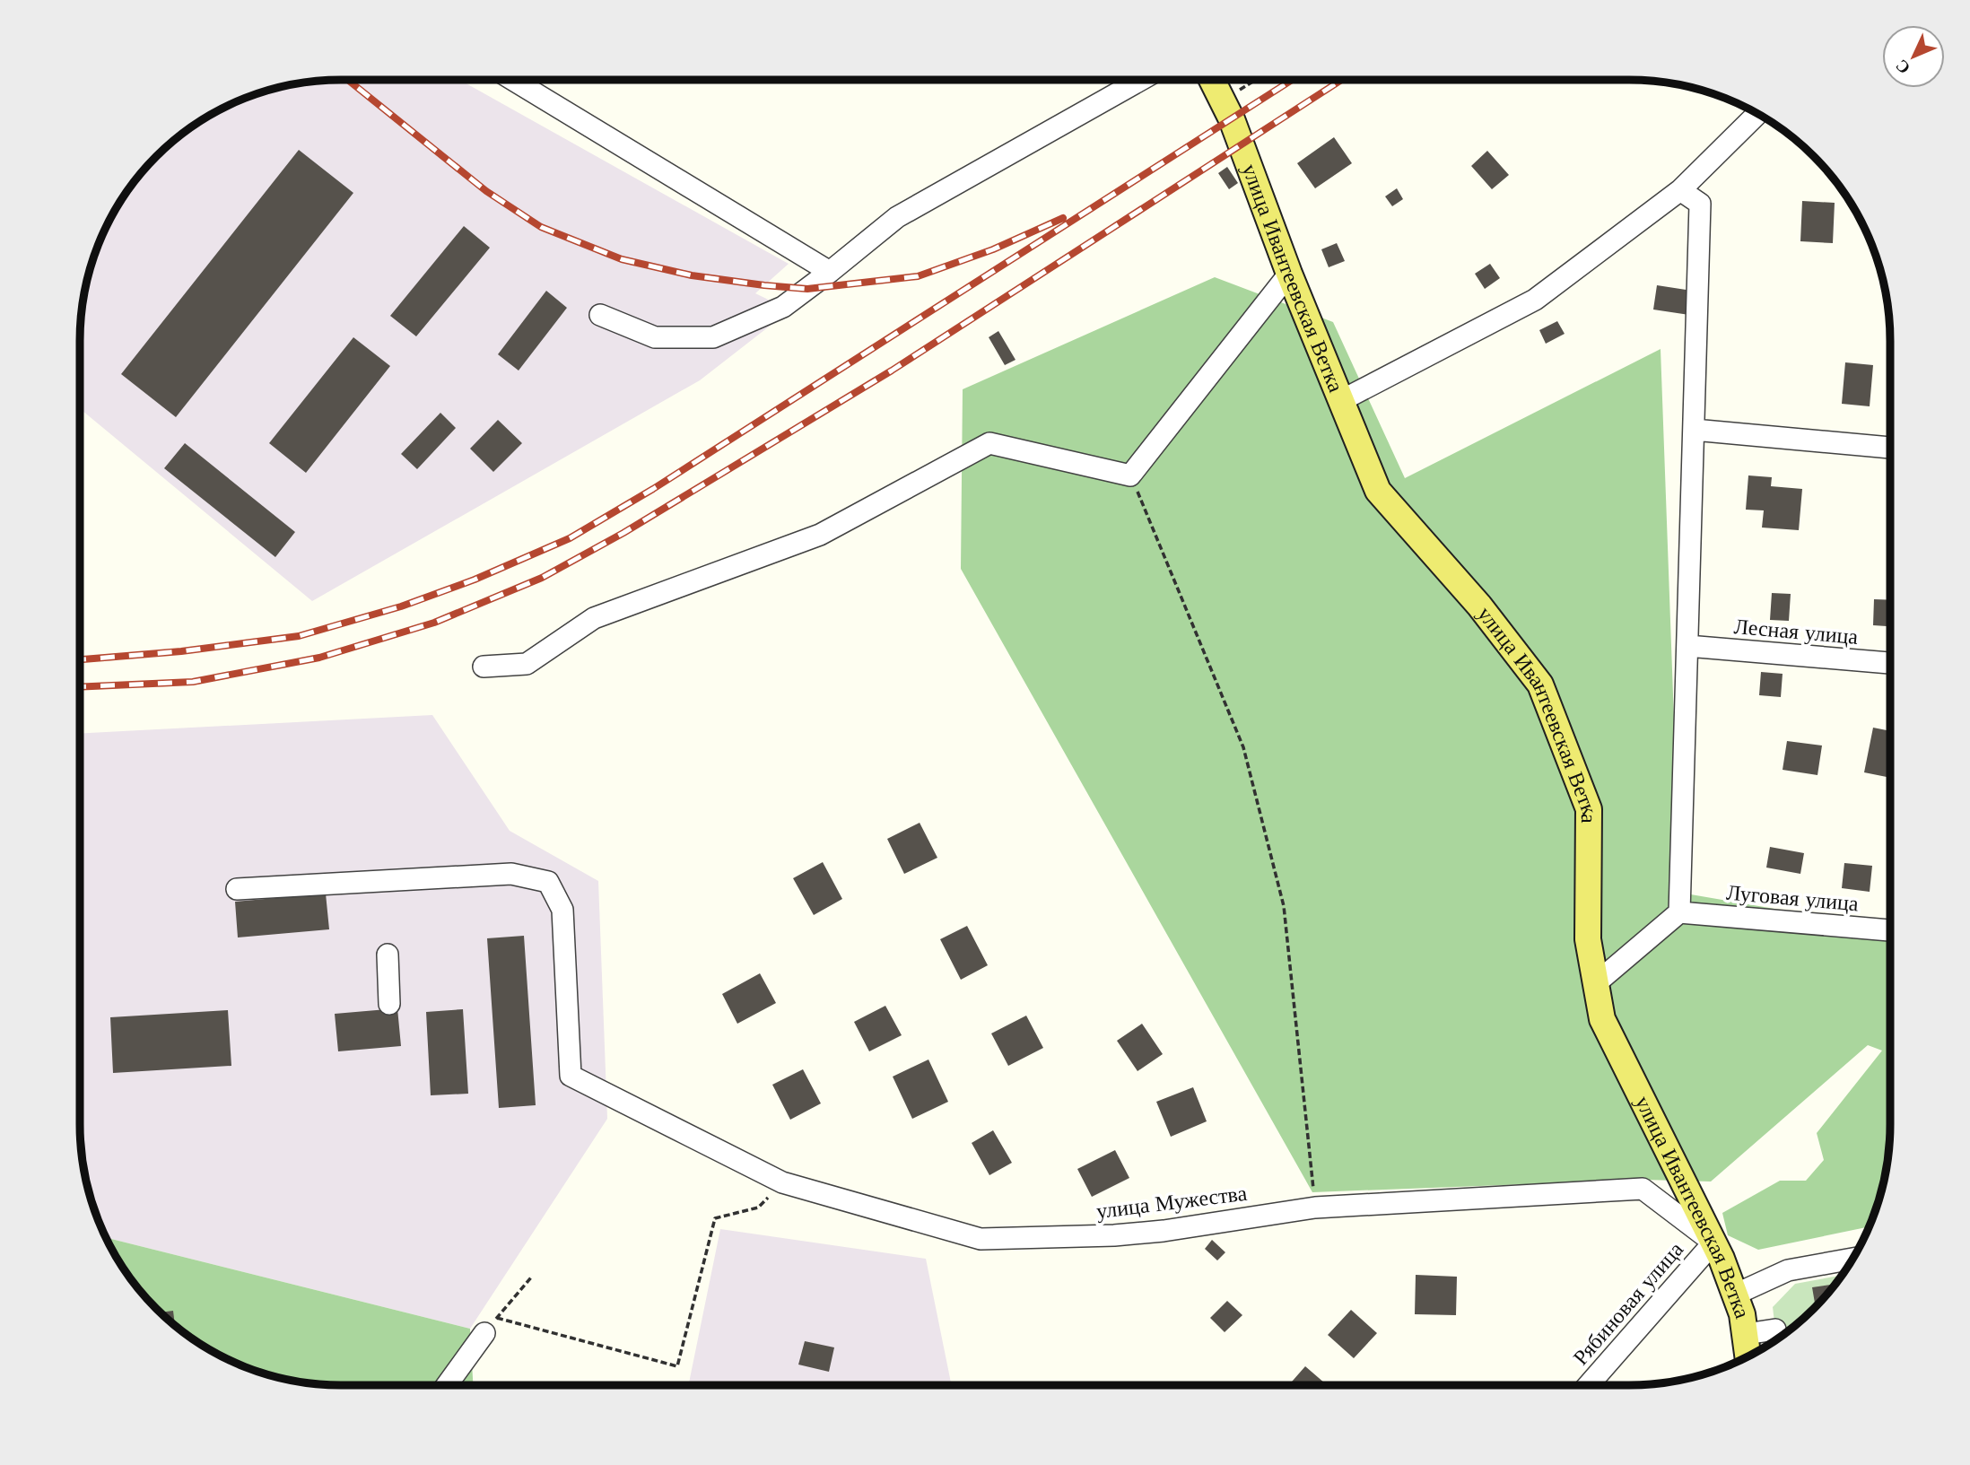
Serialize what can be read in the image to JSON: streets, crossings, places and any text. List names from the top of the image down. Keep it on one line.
{"streets":{"main road":["улица Ивантеевская Ветка"],"street":["Лесная улица","Луговая улица","улица Мужества","Рябиновая улица"]},"crossings":[["улица Ивантеевская Ветка","улица Мужества"],["улица Ивантеевская Ветка","Рябиновая улица"],["улица Мужества","Рябиновая улица"]],"north":"bottom left"}
